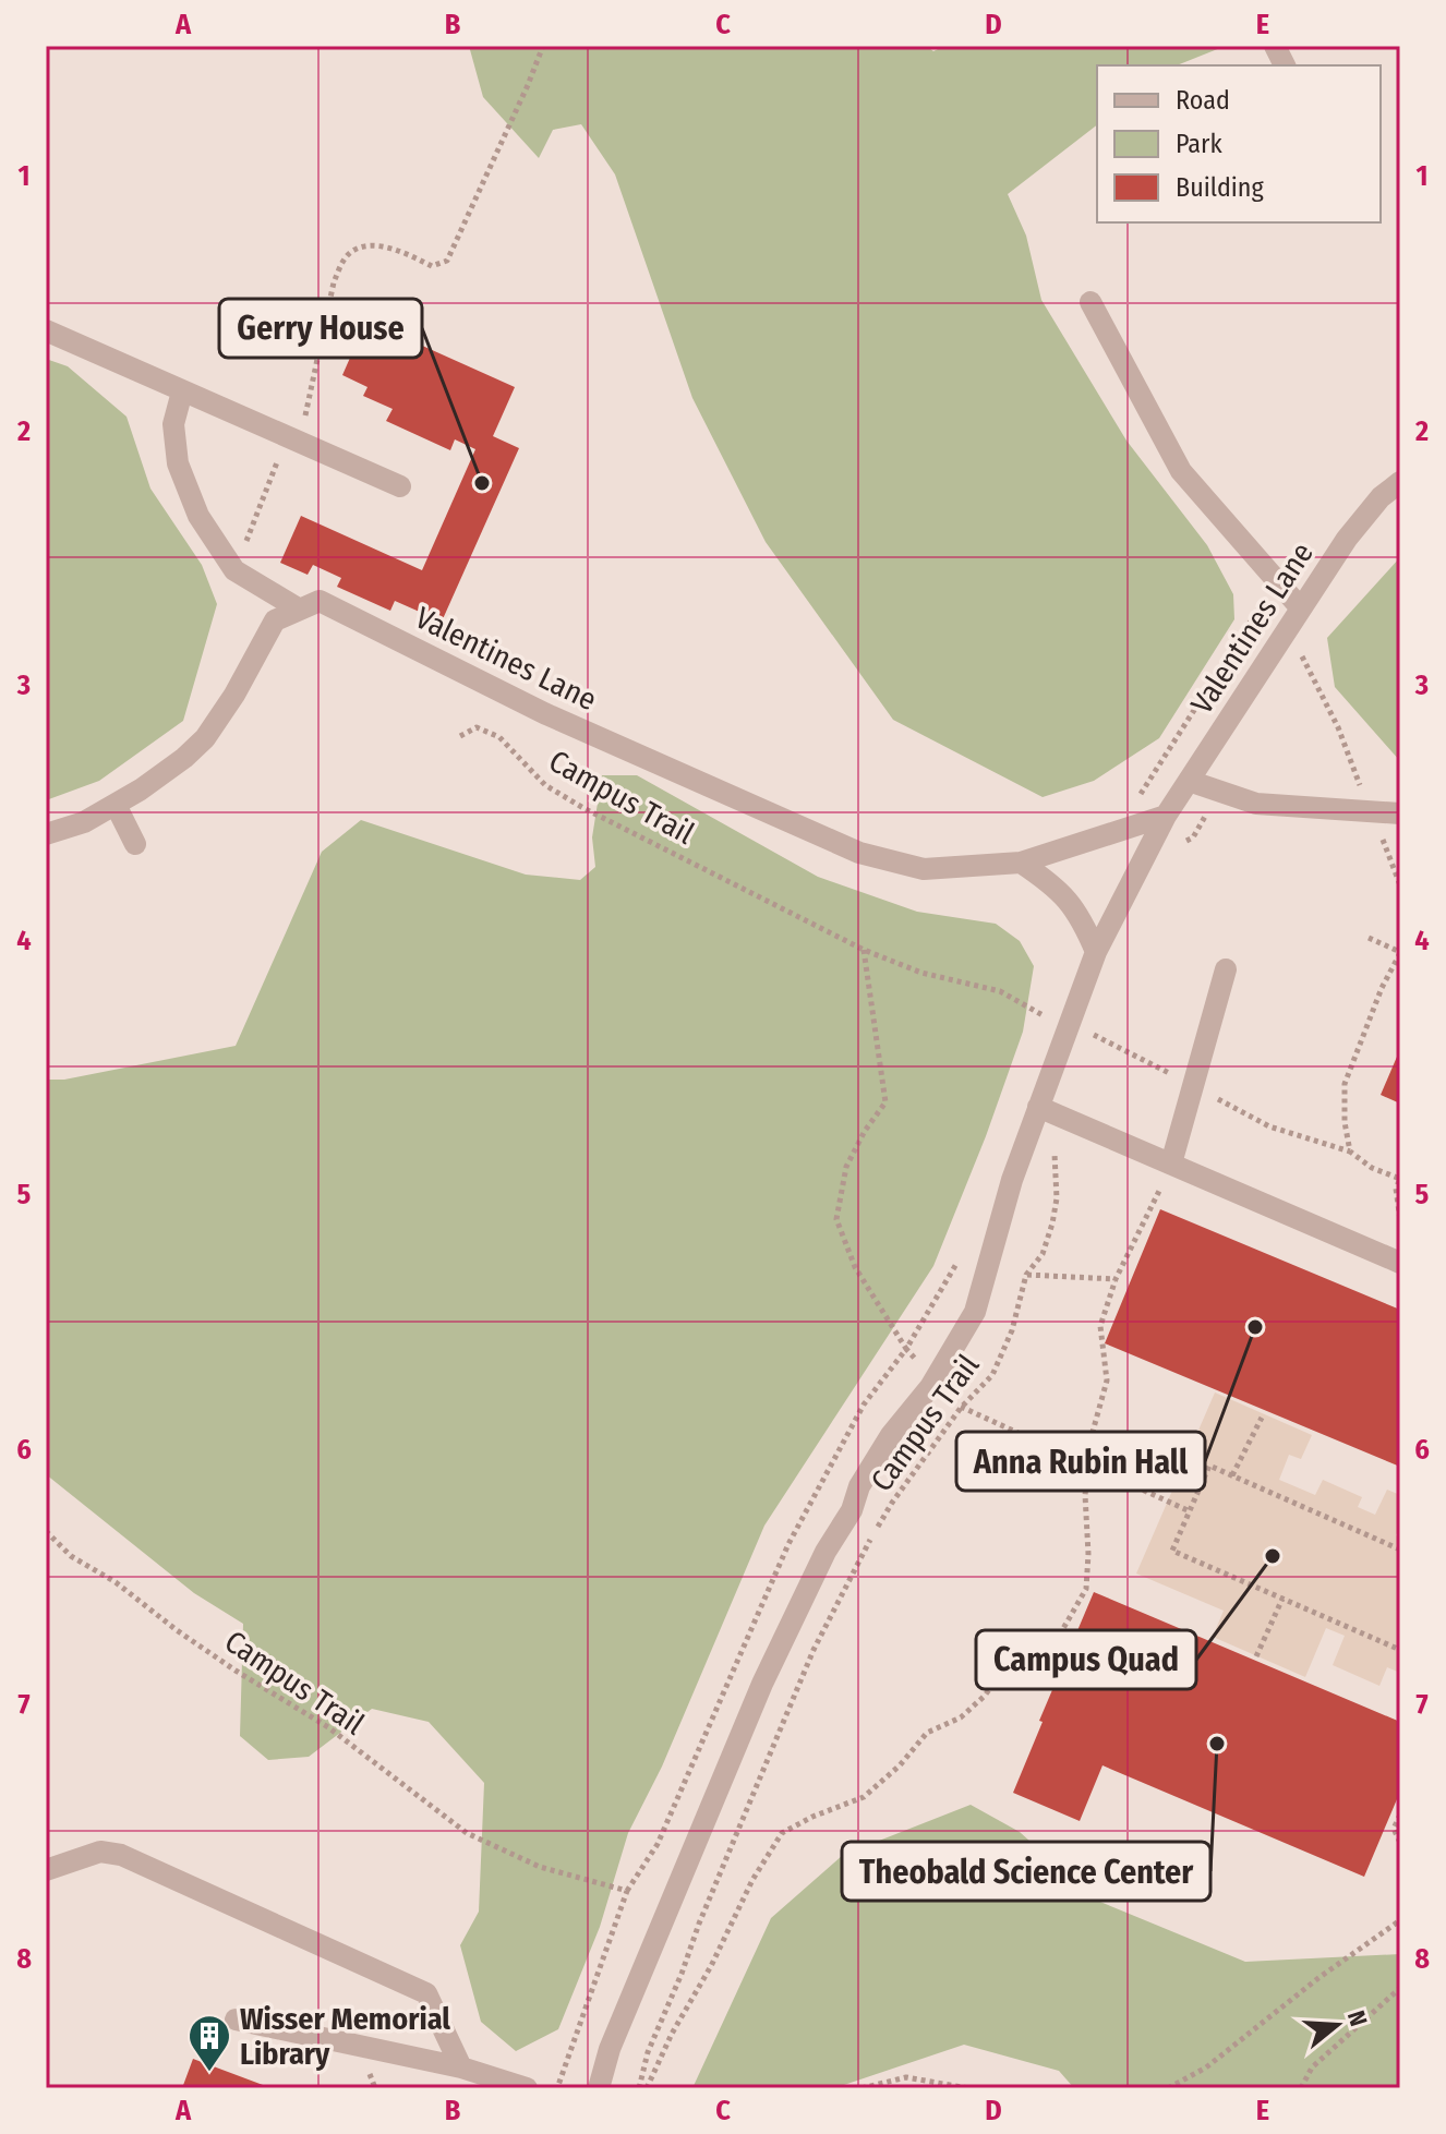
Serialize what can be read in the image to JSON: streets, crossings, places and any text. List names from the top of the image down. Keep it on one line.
{"streets":{"street":["Valentines Lane"],"path":["Campus Trail"]},"places":{"other":["Gerry House","Anna Rubin Hall","Campus Quad","Theobald Science Center"],"building":["Wisser Memorial Library"]},"legend":["Road","Park","Building"],"north":"right","grid":{"columns":["A","B","C","D","E"],"rows":["1","2","3","4","5","6","7","8"]}}
